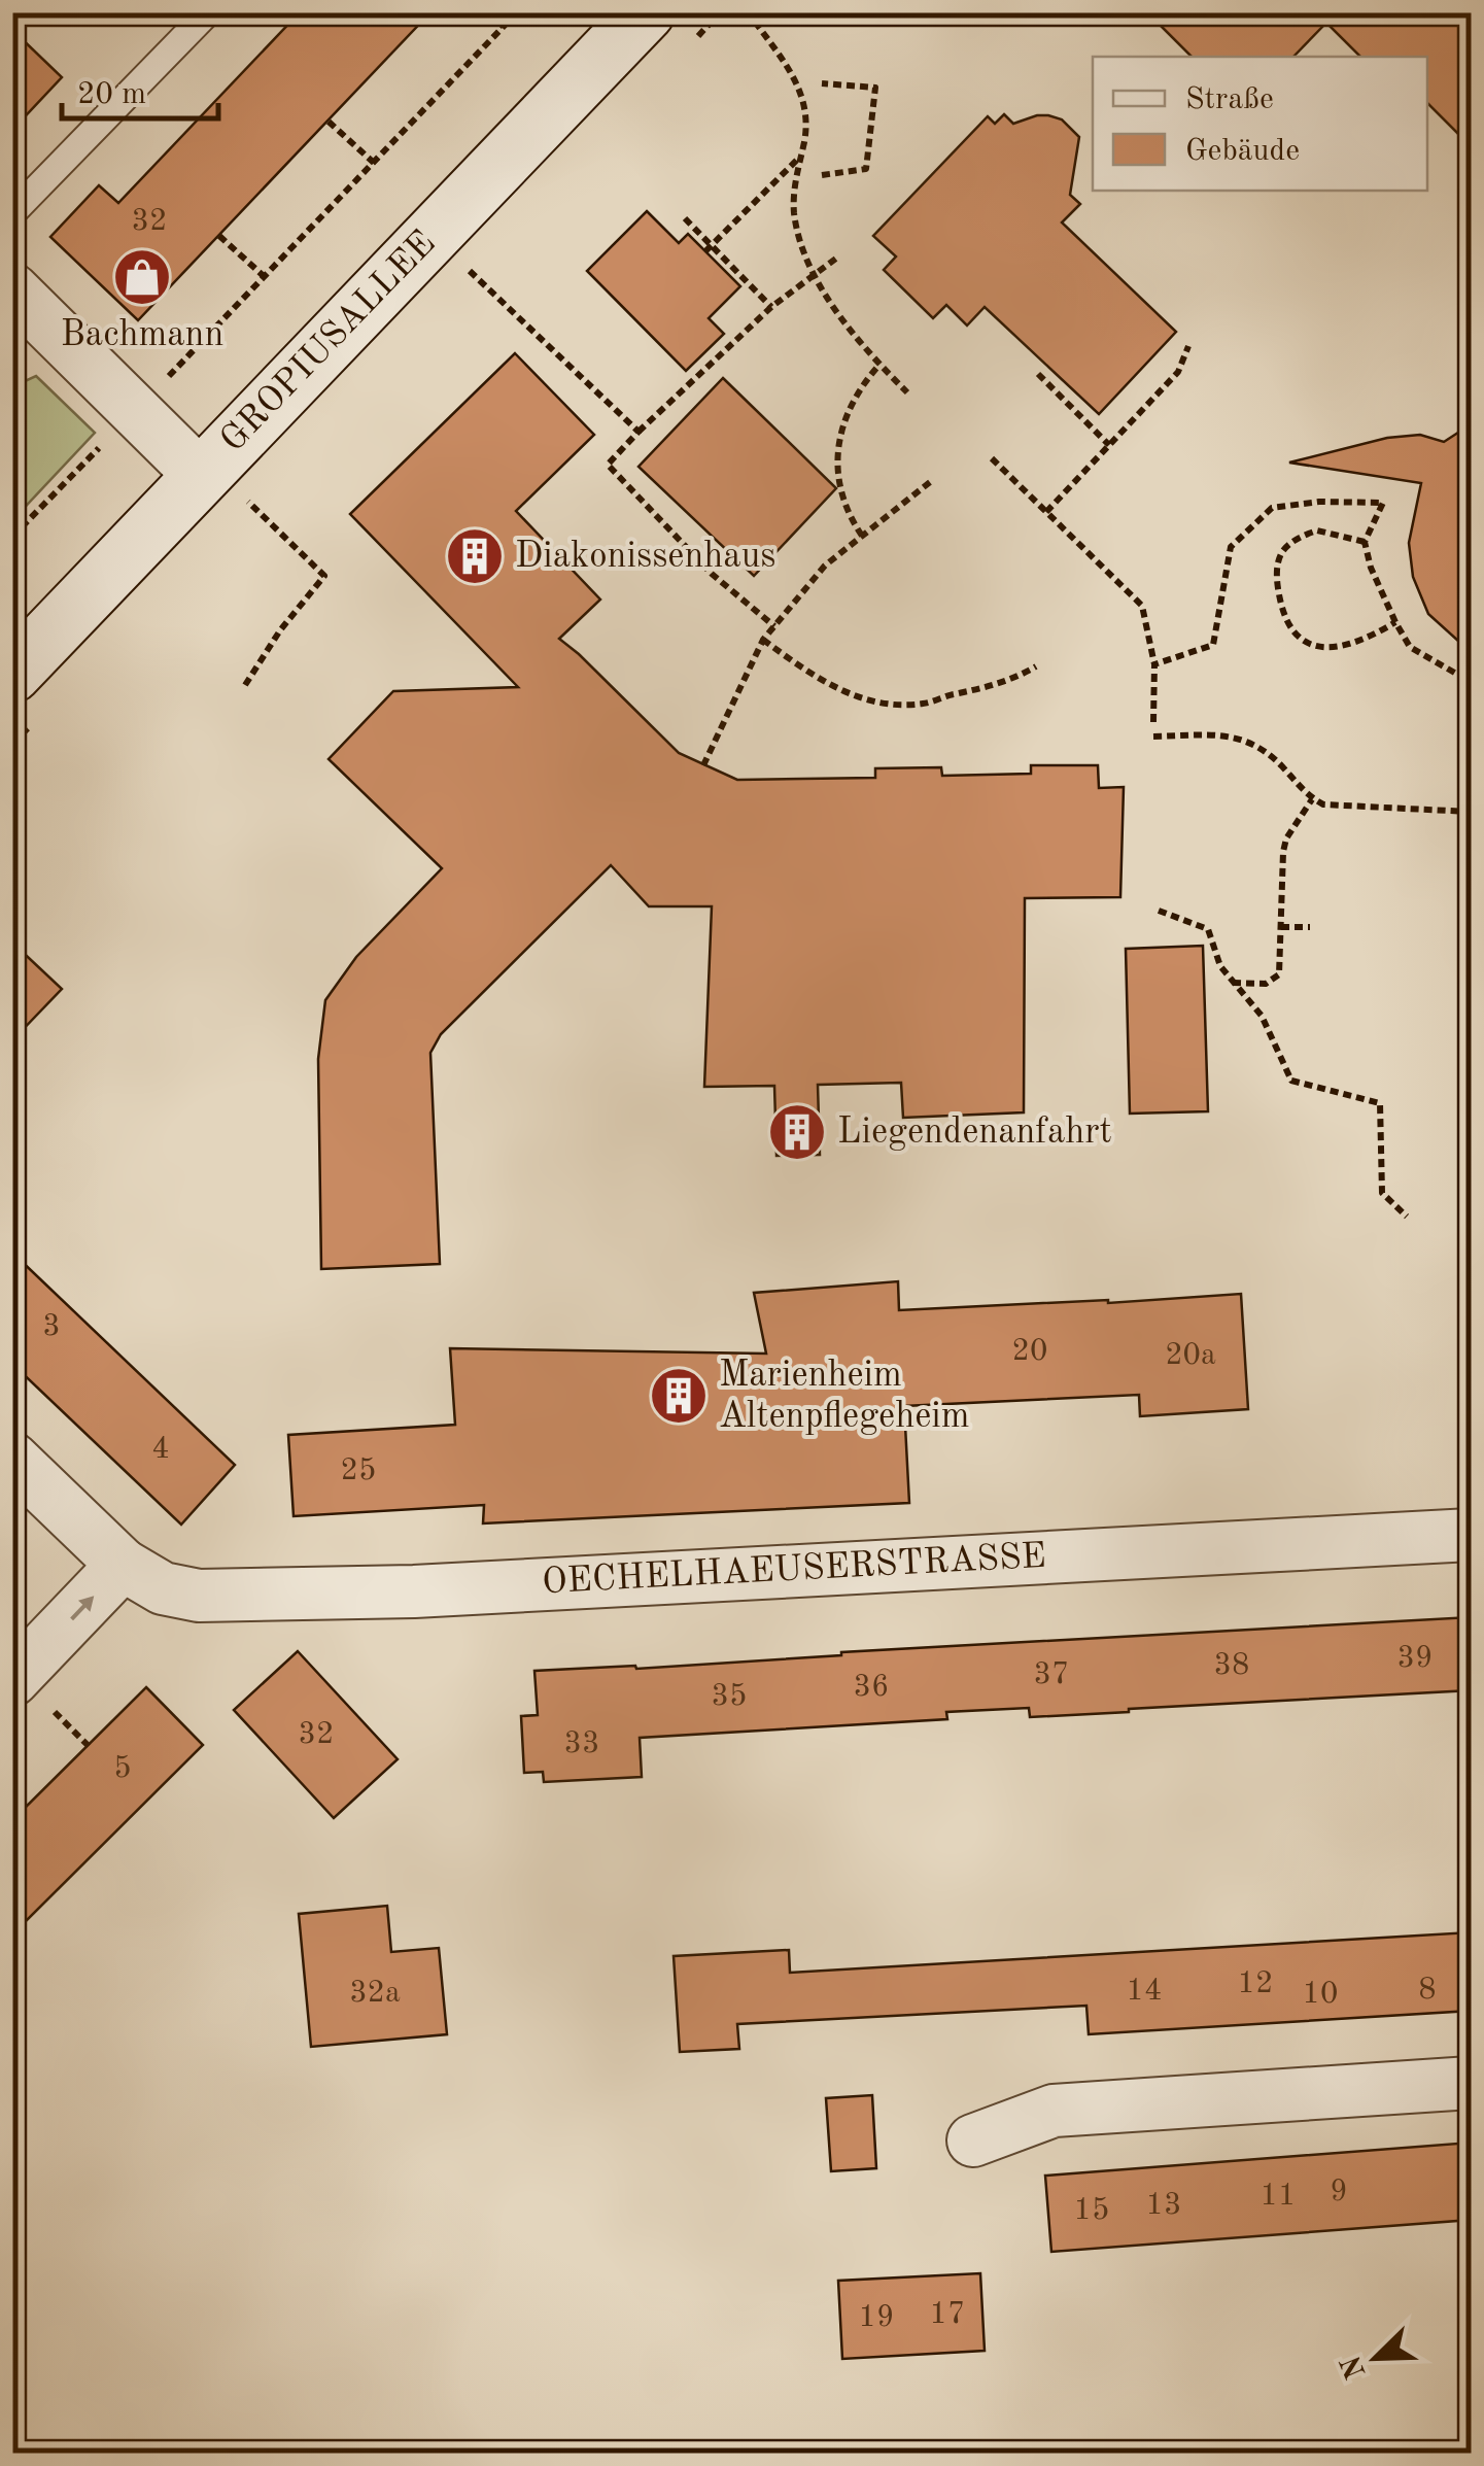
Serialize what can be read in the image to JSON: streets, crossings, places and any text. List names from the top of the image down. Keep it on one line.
{"streets":{"street":["GROPIUSALLEE","OECHELHAEUSERSTRASSE"]},"places":{"shop":["Bachmann"],"building":["Diakonissenhaus","Liegendenanfahrt","Marienheim Altenpflegeheim"]},"house_numbers":["32","3","20","20a","4","25","39","38","37","36","35","32","33","5","12","8","14","32a","10","9","11","13","15","17","19"],"legend":["Straße","Gebäude"],"scale_bar":"20 m","north":"bottom left"}
